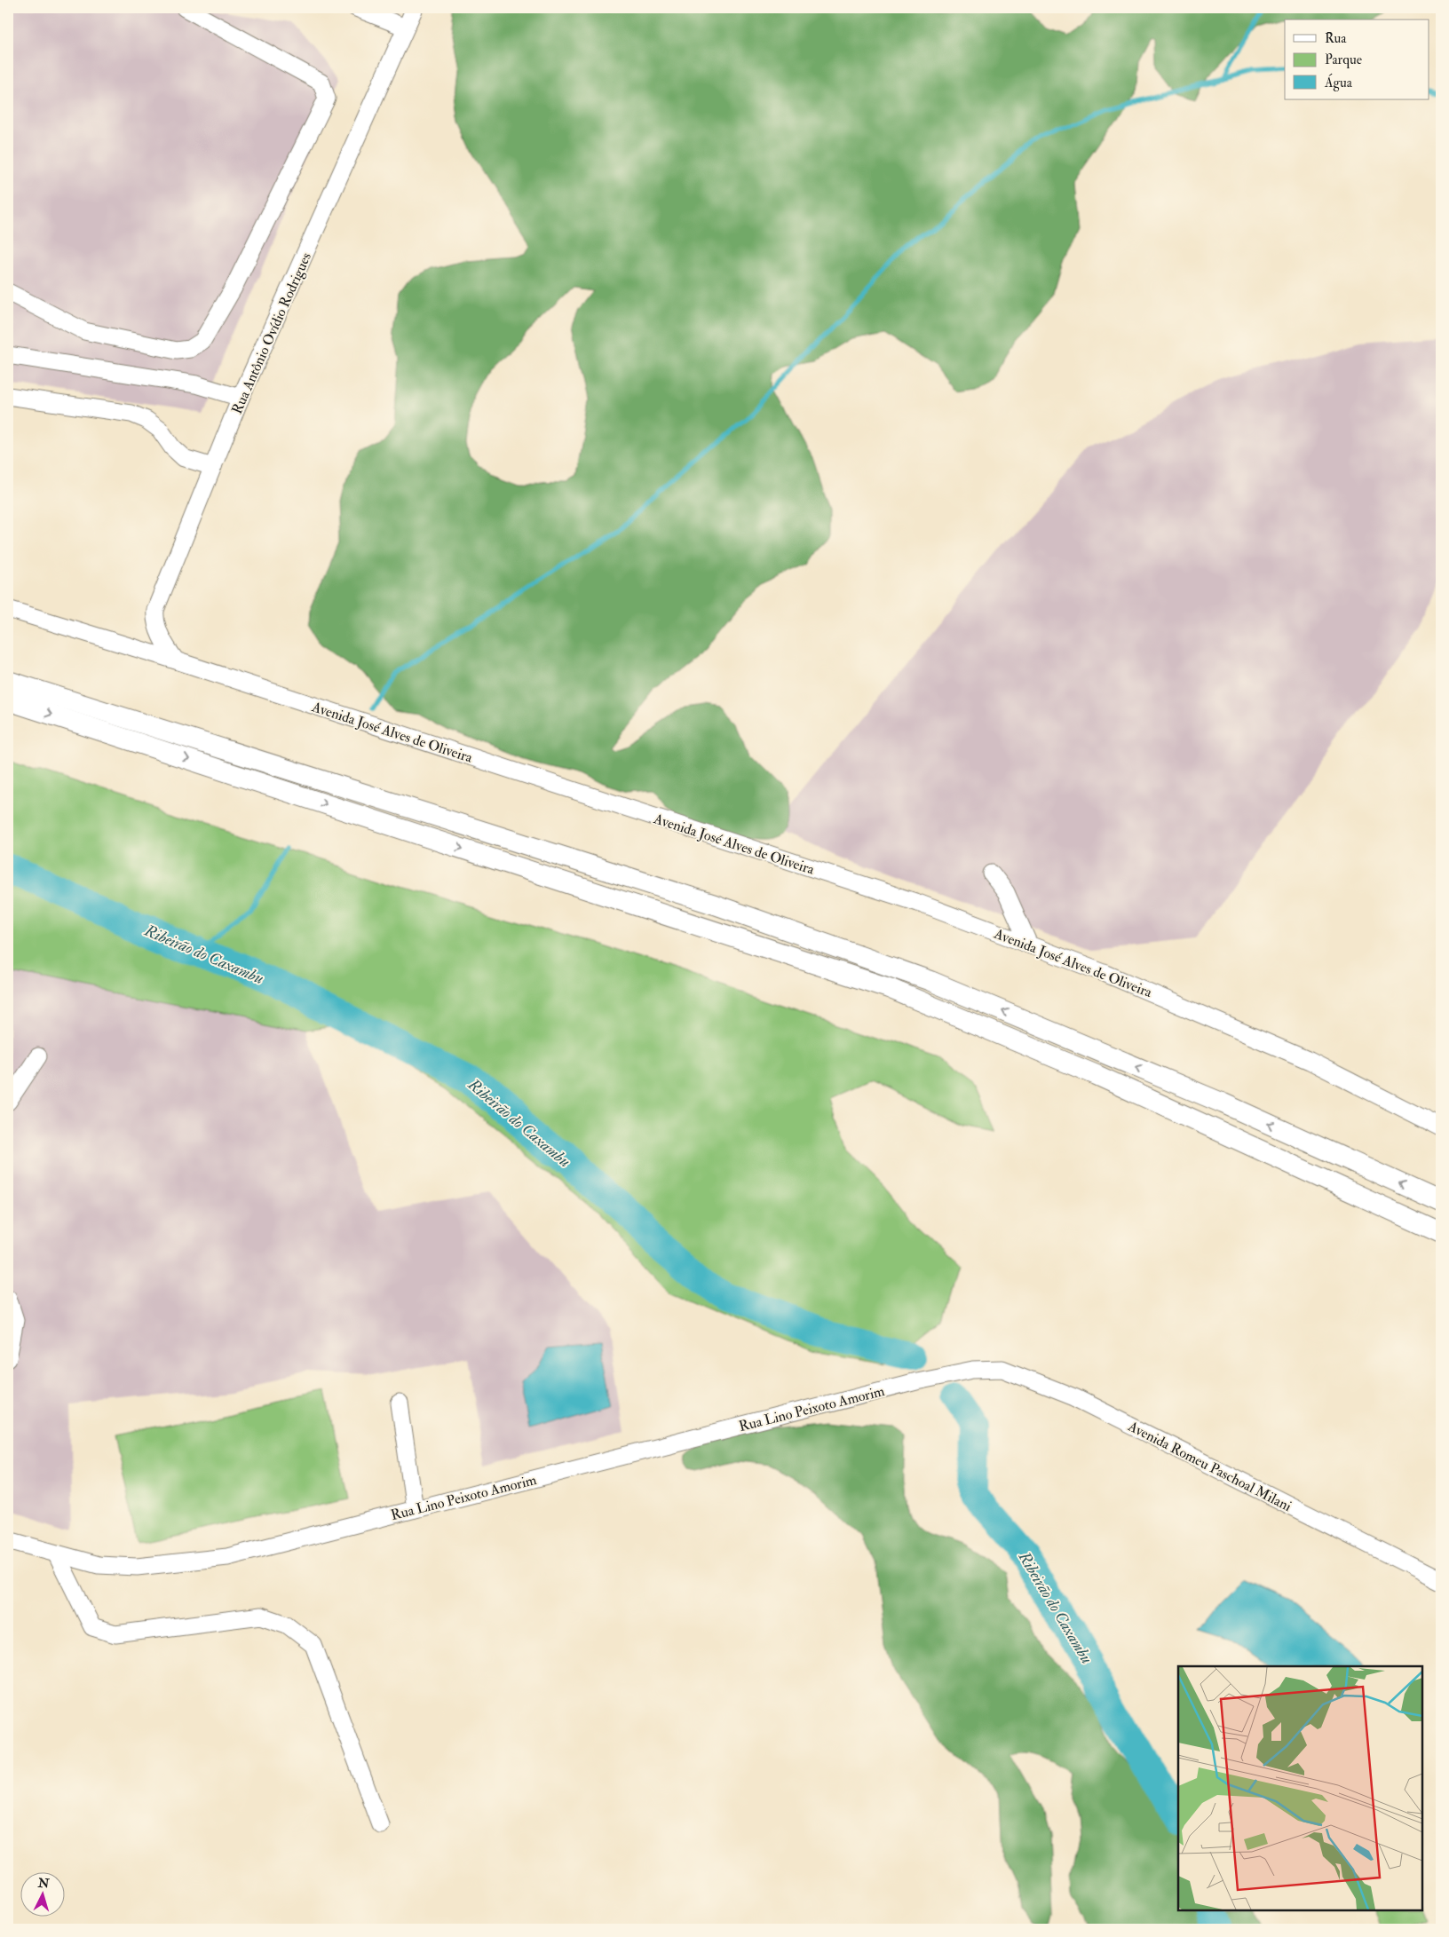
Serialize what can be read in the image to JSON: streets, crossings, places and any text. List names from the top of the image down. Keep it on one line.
{"streets":{"street":["Rua Antônio Ovídio Rodrigues","Avenida José Alves de Oliveira","Rua Lino Peixoto Amorim","Avenida Romeu Paschoal Milani"]},"crossings":[["Rua Antônio Ovídio Rodrigues","Avenida José Alves de Oliveira"],["Rua Lino Peixoto Amorim","Avenida Romeu Paschoal Milani"]],"water":["Ribeirão do Caxambu"],"legend":["Rua","Parque","Água"],"north":"top"}
